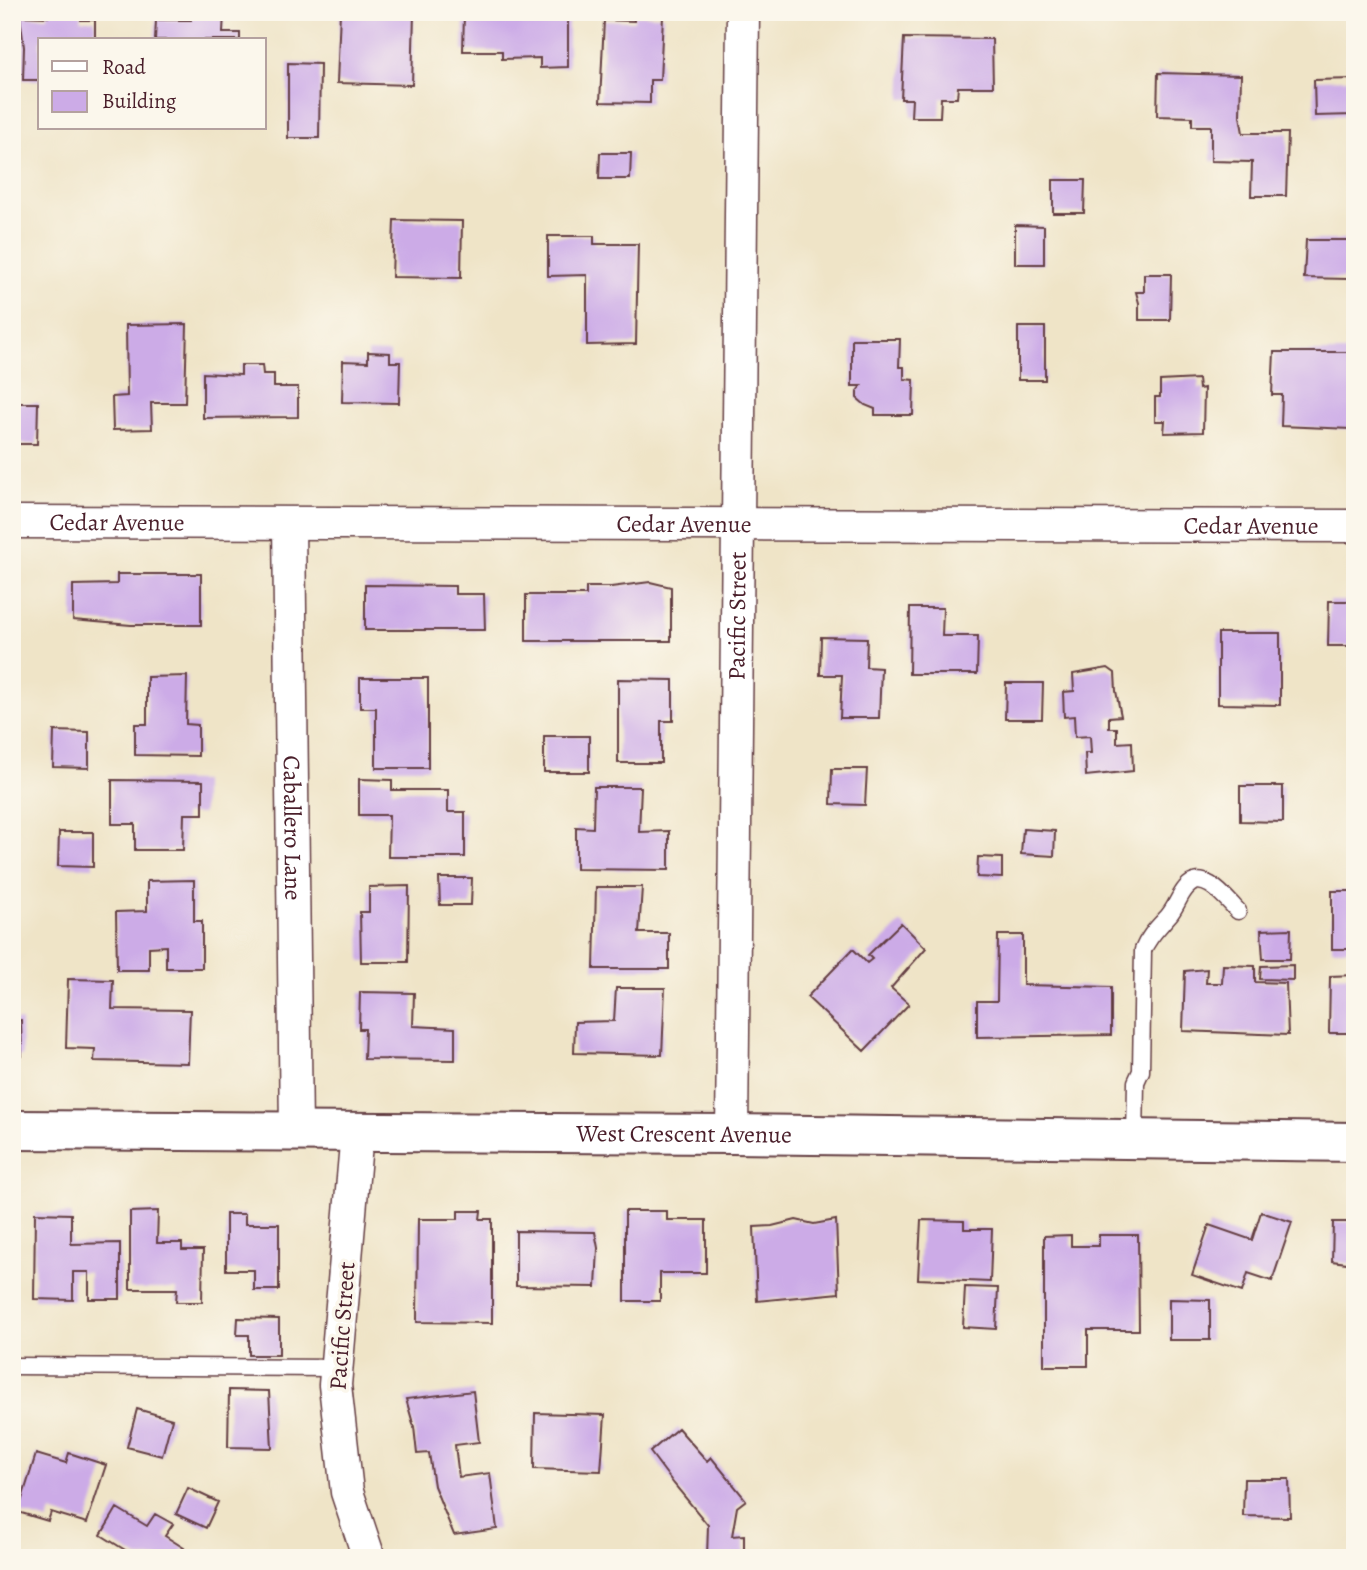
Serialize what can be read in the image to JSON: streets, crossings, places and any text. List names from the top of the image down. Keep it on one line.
{"streets":{"street":["Cedar Avenue","Pacific Street","Caballero Lane","West Crescent Avenue"]},"crossings":[["Cedar Avenue","Pacific Street"],["Cedar Avenue","Caballero Lane"],["Pacific Street","West Crescent Avenue"],["Caballero Lane","West Crescent Avenue"]],"legend":["Road","Building"]}
